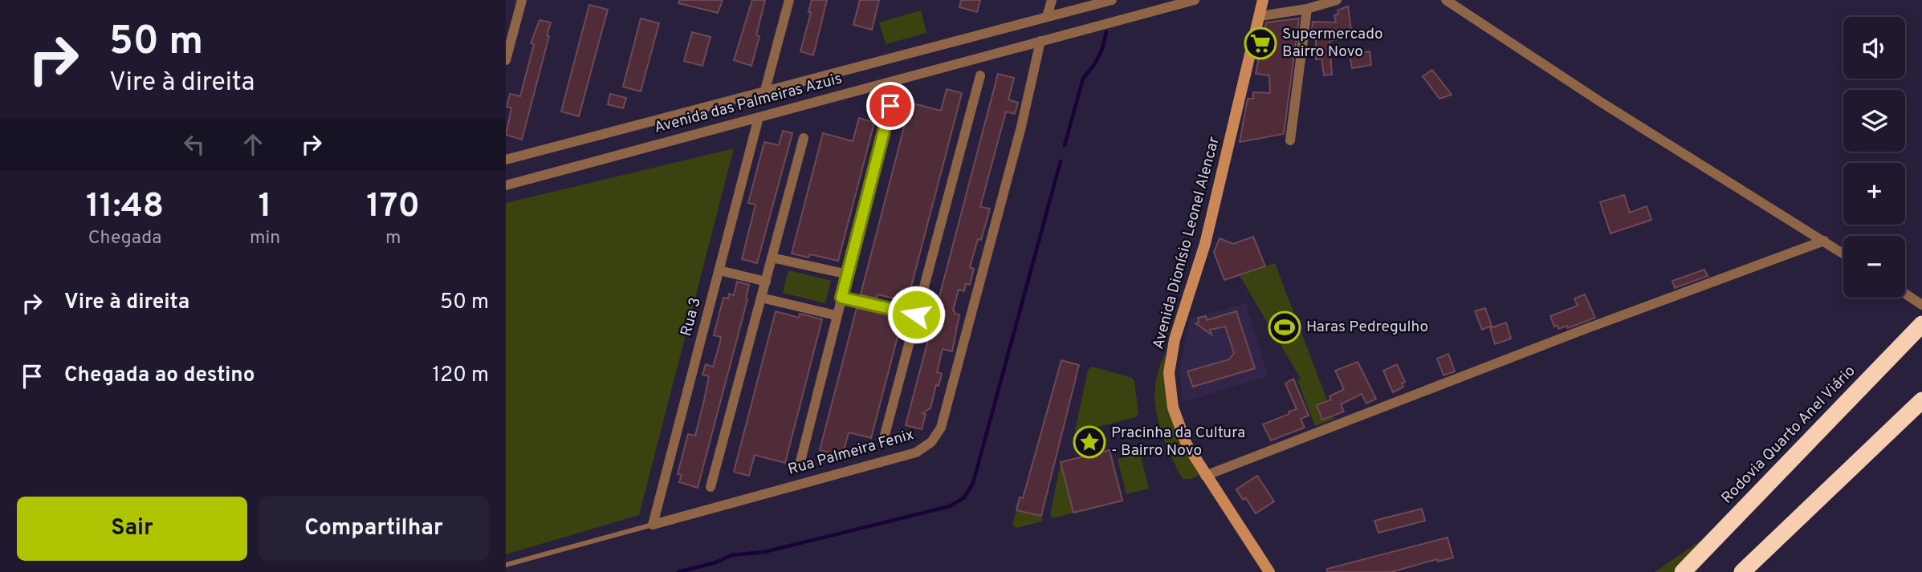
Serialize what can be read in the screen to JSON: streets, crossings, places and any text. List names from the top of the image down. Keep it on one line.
{"streets":{"highway":["Rodovia Quarto Anel Viário"],"street":["Avenida das Palmeiras Azuis","Avenida Dionísio Leonel Alencar","Rua 3","Rua Palmeira Fenix"]},"crossings":[["Avenida das Palmeiras Azuis","Rua 3"],["Avenida das Palmeiras Azuis","Rua Palmeira Fenix"],["Rua 3","Rua Palmeira Fenix"]],"places":{"supermarket":["Supermercado Bairro Novo"],"sports":["Haras Pedregulho"],"place":["Pracinha da Cultura - Bairro Novo"]},"page":{"turn":["50 m","Vire à direita"],"map_buttons":["+","−"],"eta":["11:48","Chegada","1","min","170","m"],"list":[{"name":"Vire à direita","value":"50 m"},{"name":"Chegada ao destino","value":"120 m"}],"buttons":["Sair","Compartilhar"]}}
